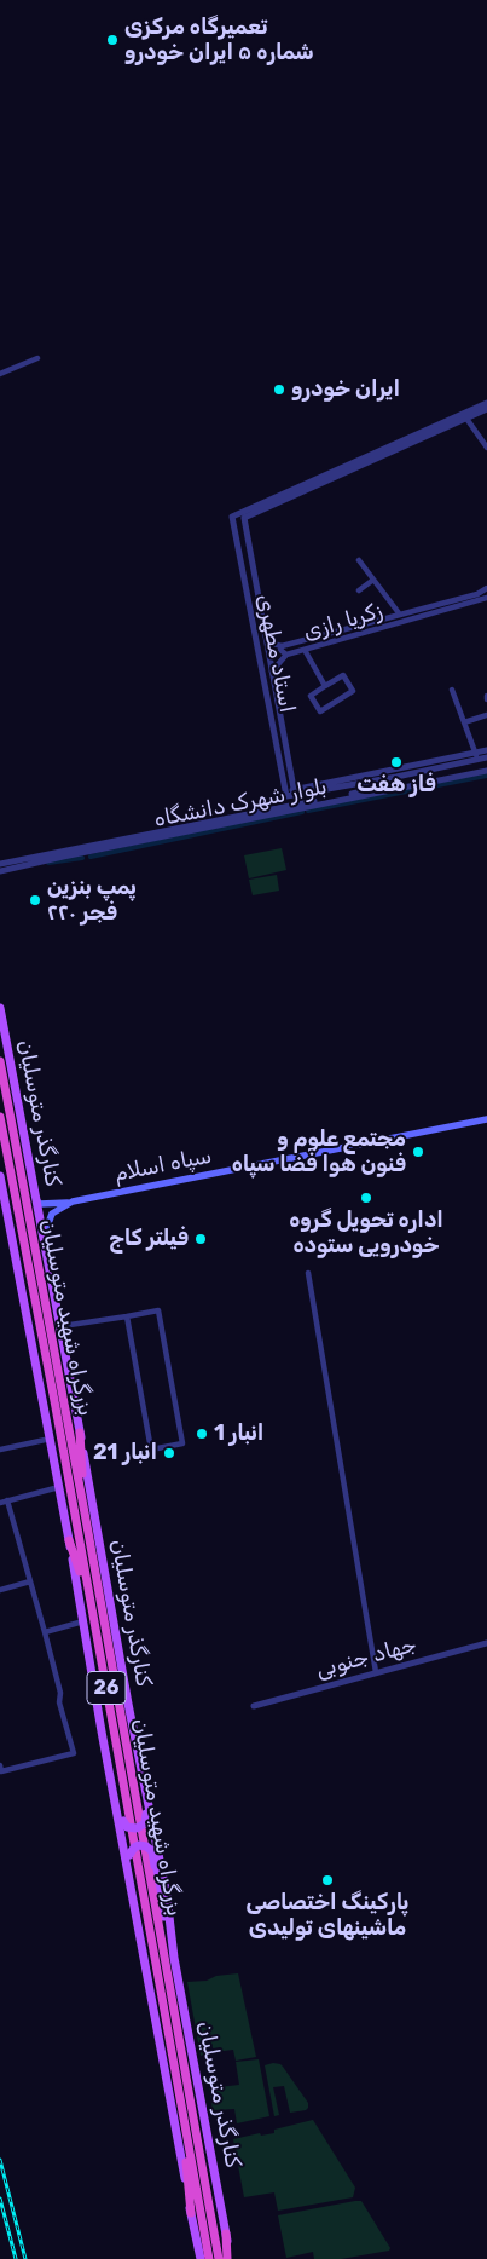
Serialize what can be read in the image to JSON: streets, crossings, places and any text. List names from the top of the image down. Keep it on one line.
{"streets":{"highway":["بزرگراه شهید متوسلیان","26"],"main road":["کنارگذر متوسلیان","سپاه اسلام"],"street":["زکریا رازی","استاد مطهری","بلوار شهرک دانشگاه","جهاد جنوبی"]},"crossings":[["کنارگذر متوسلیان","سپاه اسلام"]],"places":["تعمیرگاه مرکزی شماره ۵ ایران خودرو","ایران خودرو","فاز هفت","پمپ بنزین ۲۲۰ فجر","مجتمع علوم و فنون هوا فضا سپاه","اداره تحویل گروه خودرویی ستوده","فیلتر کاج","انبار 1","انبار 21","پارکینگ اختصاصی ماشینهای تولیدی"]}
